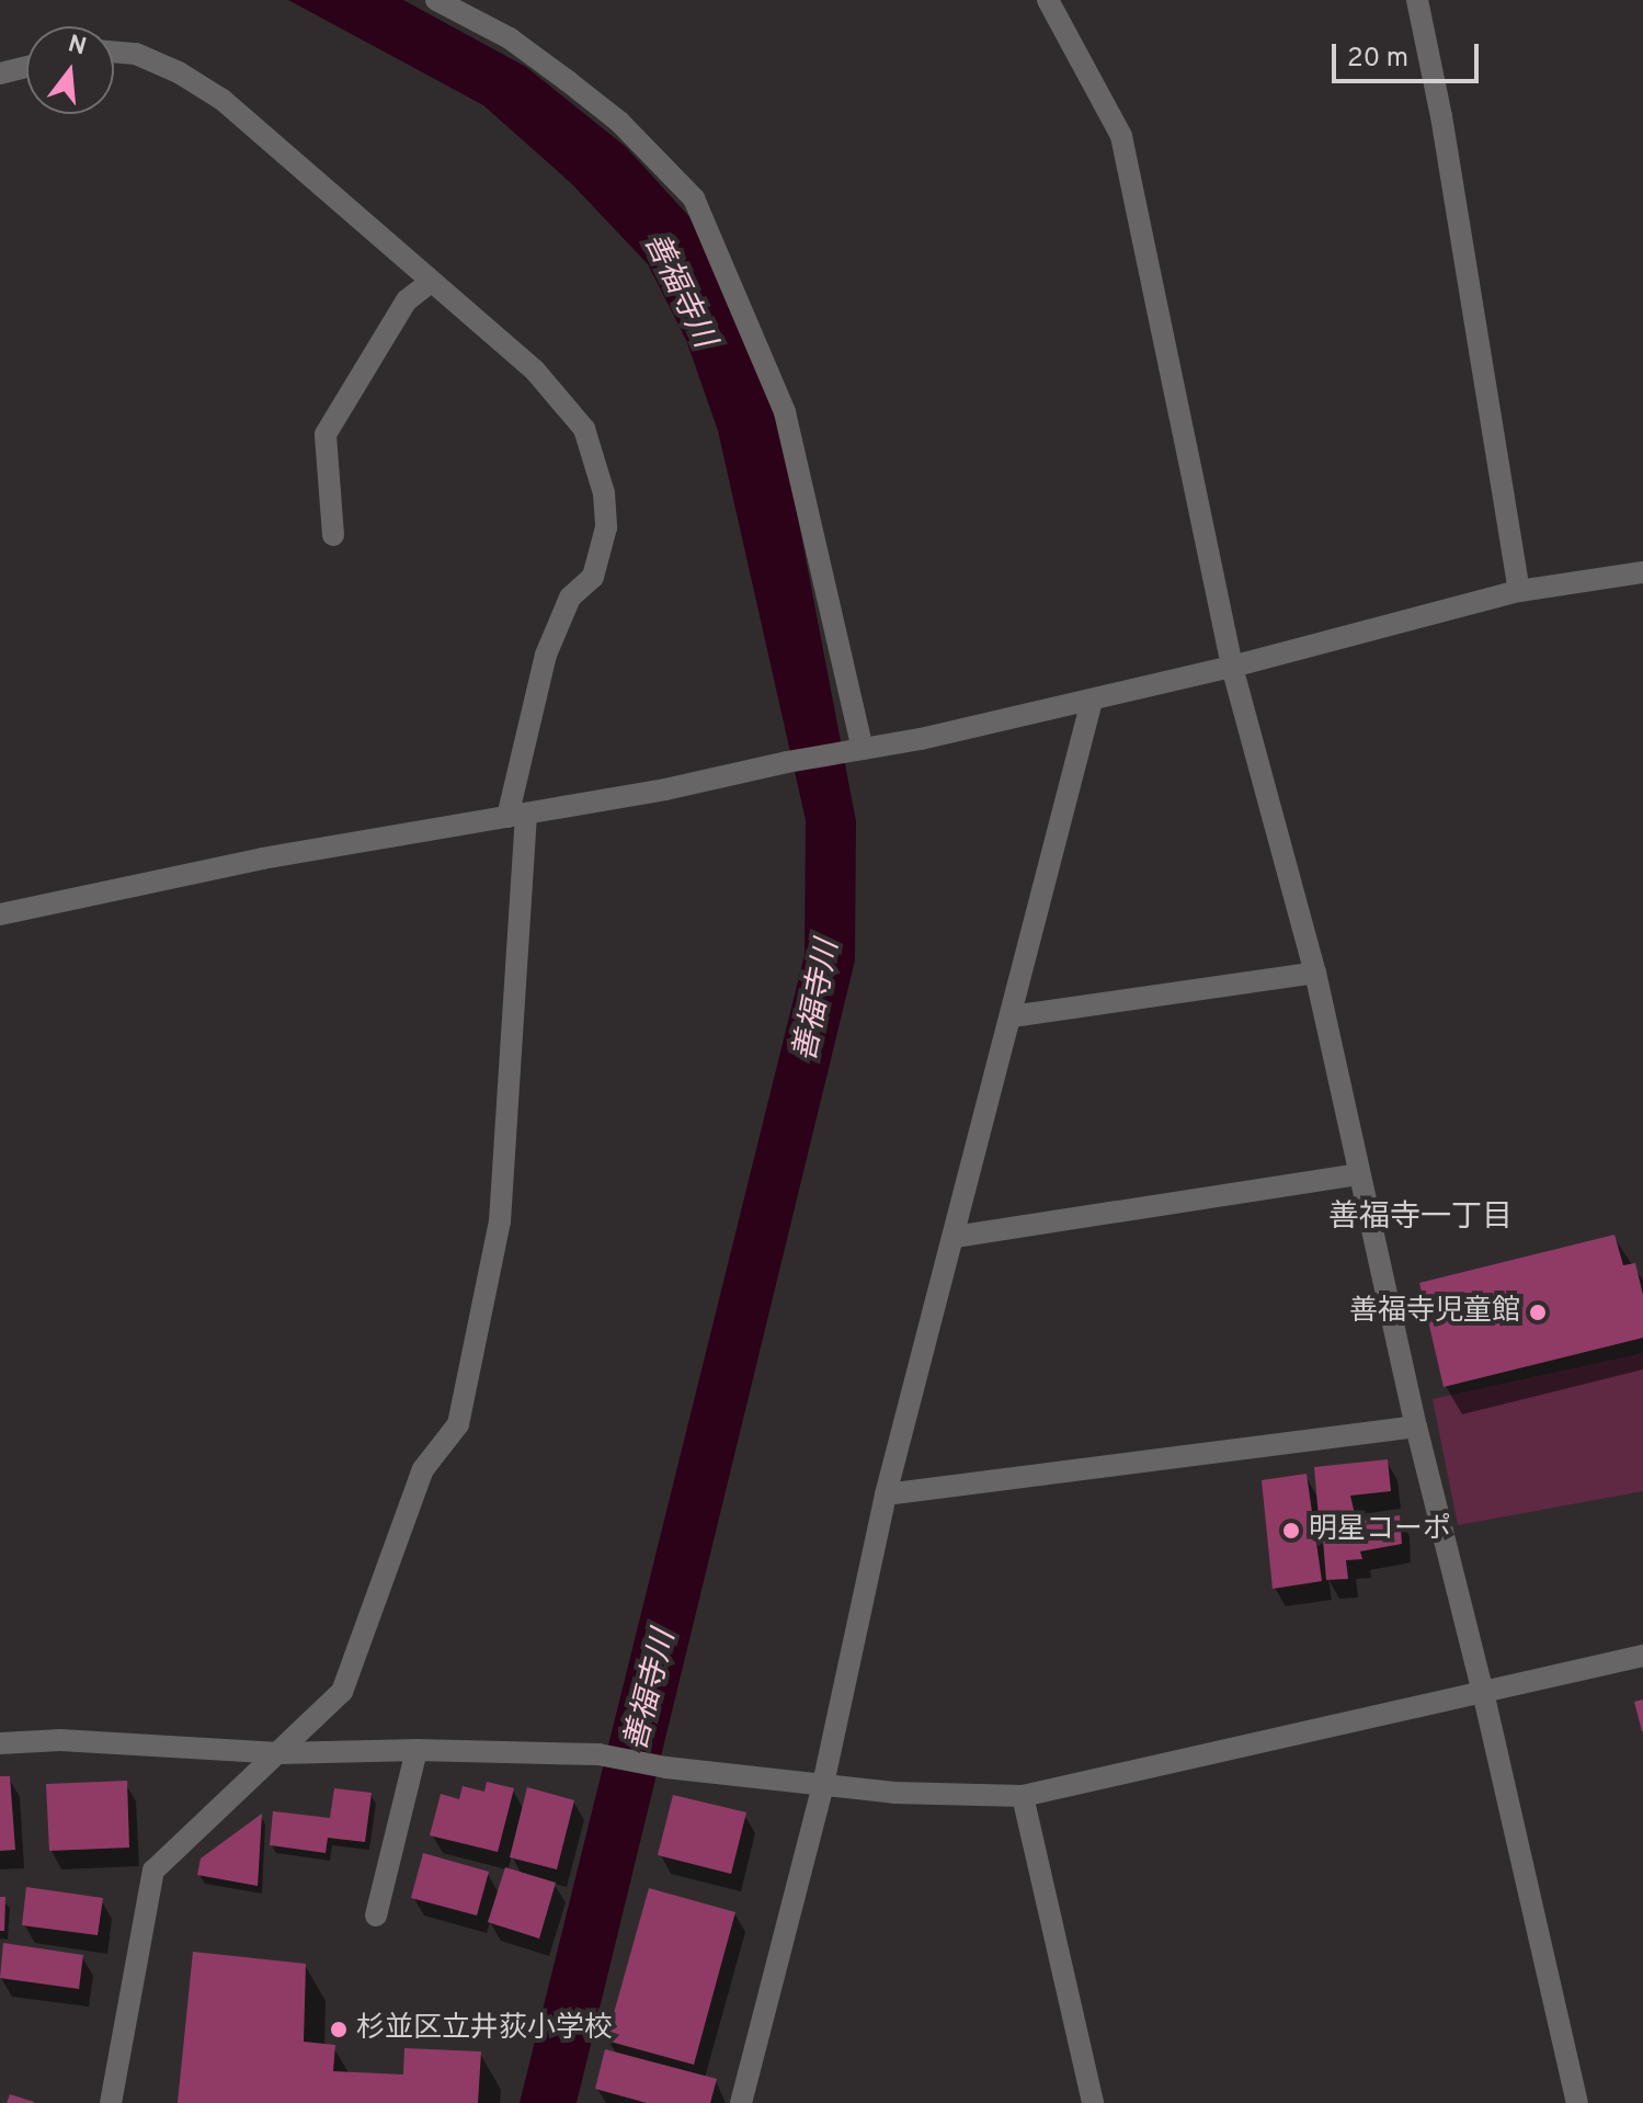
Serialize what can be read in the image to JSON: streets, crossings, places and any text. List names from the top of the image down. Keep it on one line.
{"districts":["善福寺一丁目"],"water":["善福寺川"],"places":["善福寺児童館","明星コーポ","杉並区立井荻小学校"],"scale_bar":"20 m","north":"top"}
